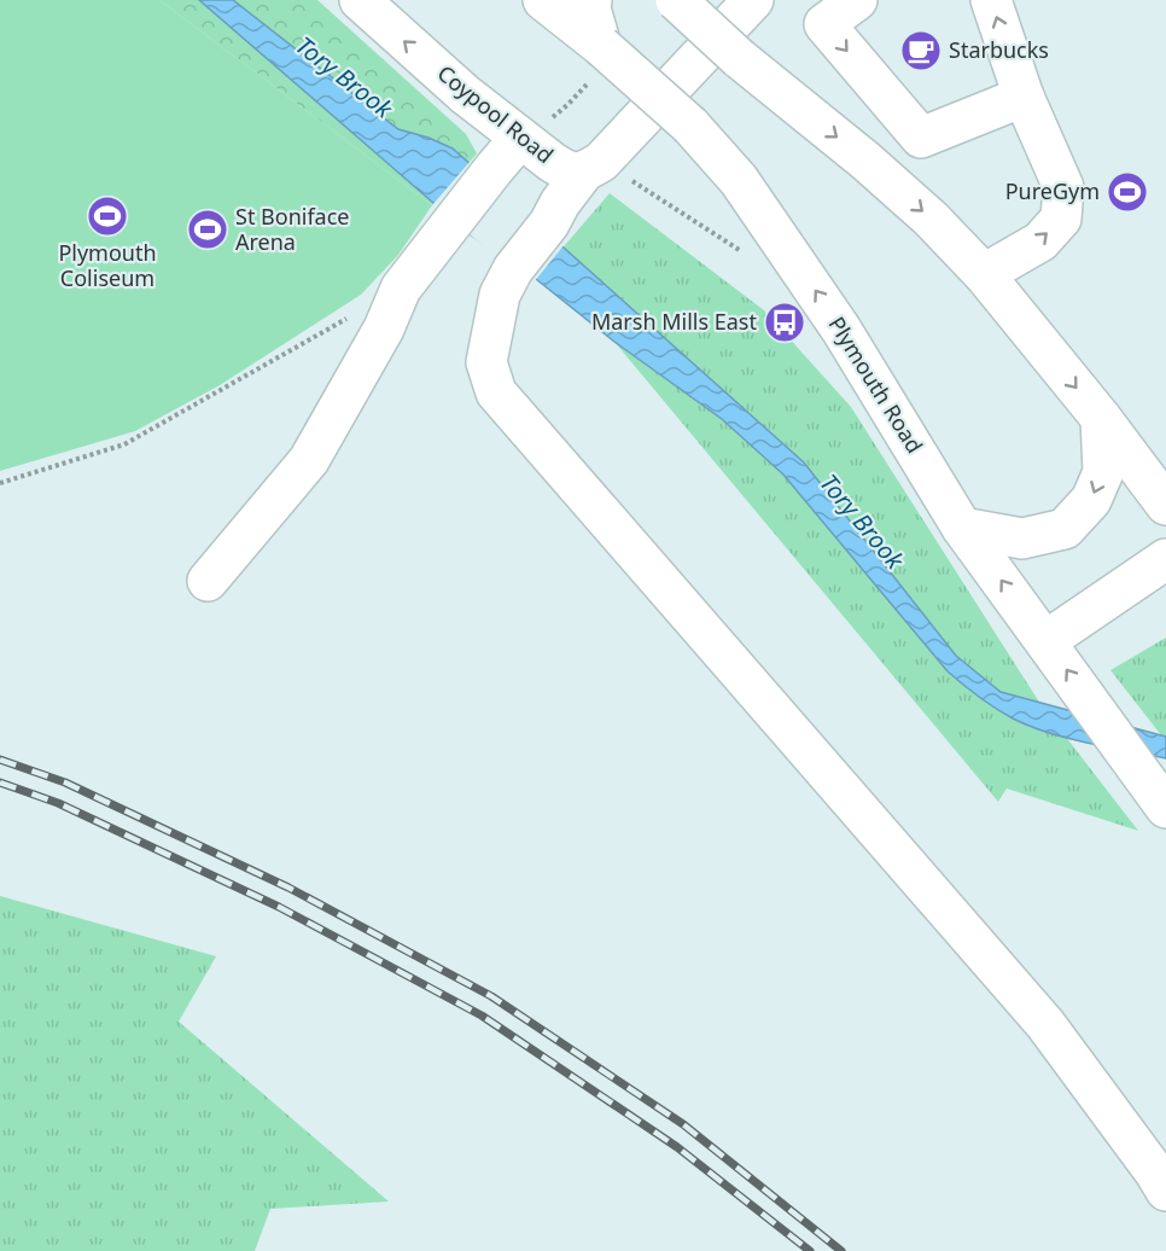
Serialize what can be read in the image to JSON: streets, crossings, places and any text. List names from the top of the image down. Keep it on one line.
{"streets":{"main road":["Coypool Road","Plymouth Road"]},"one_way":["Coypool Road"],"water":["Tory Brook"],"places":{"cafe":["Starbucks"],"sports":["PureGym","Plymouth Coliseum","St Boniface Arena"],"bus stop":["Marsh Mills East"]}}
